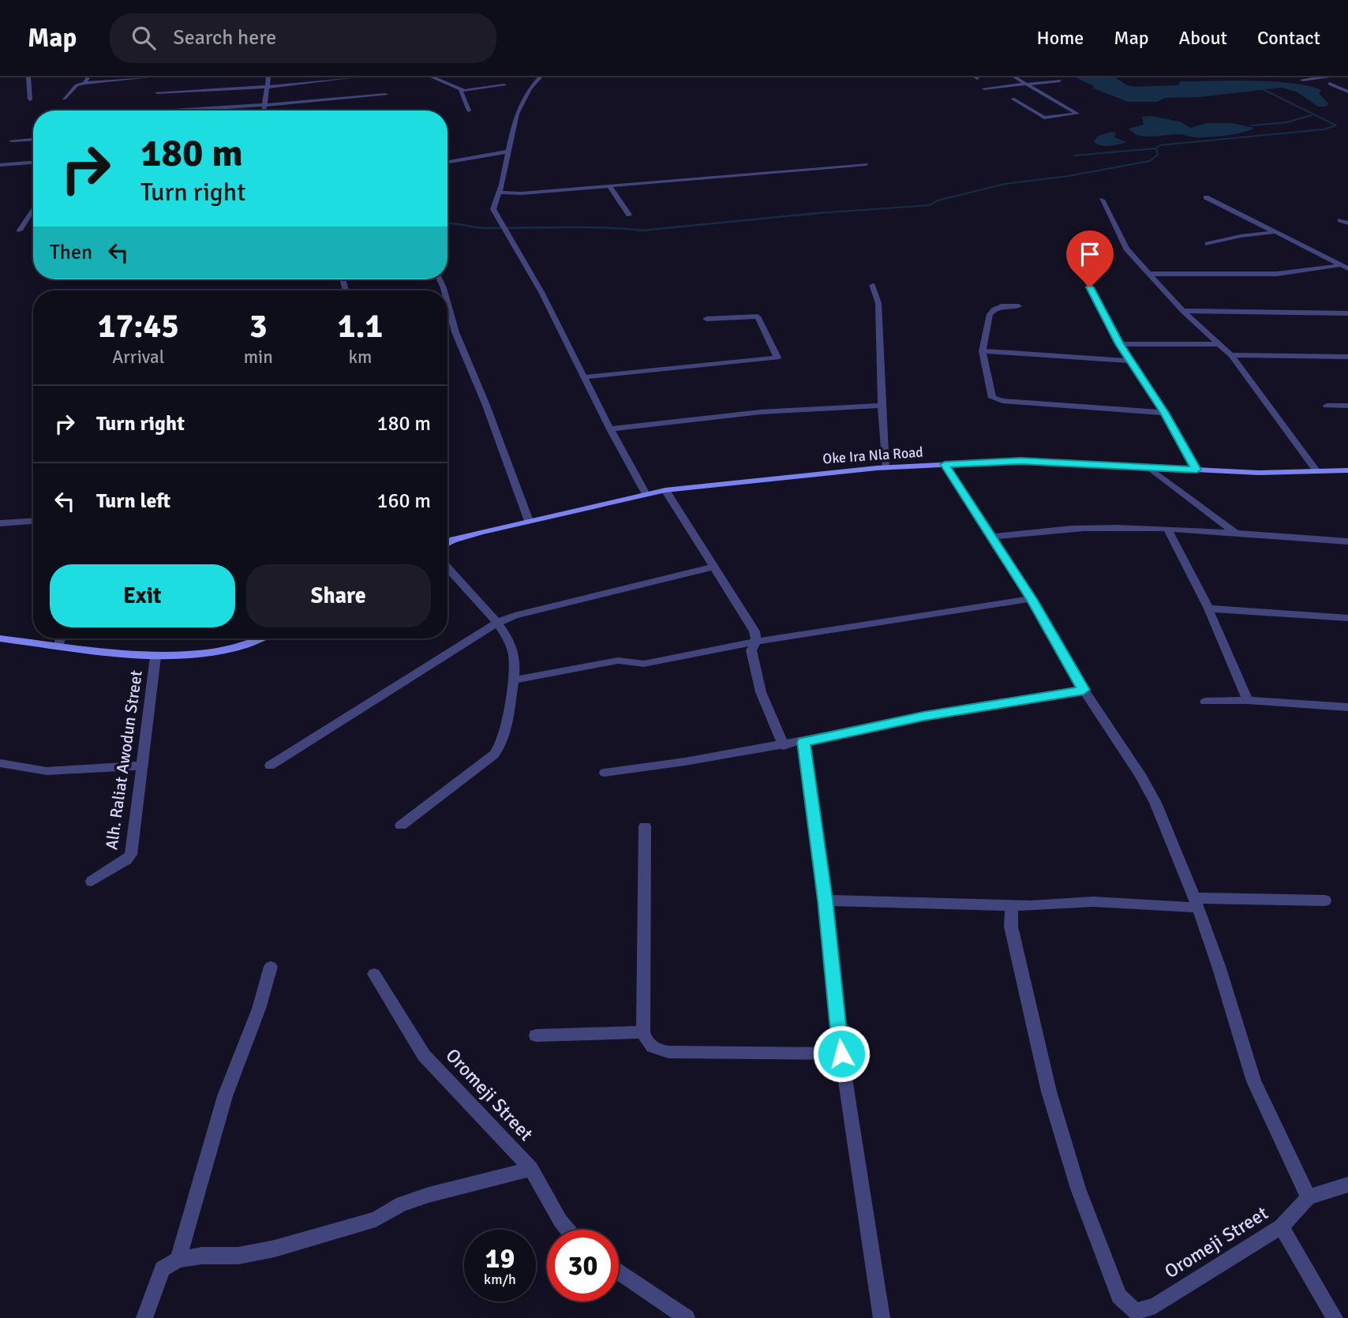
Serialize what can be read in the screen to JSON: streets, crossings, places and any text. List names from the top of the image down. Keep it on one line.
{"streets":{"street":["Oke Ira Nla Road","Alh. Raliat Awodun Street","Oromeji Street"]},"page":{"header":"Map","search":"Search here","nav":["Home","Map","About","Contact"],"turn":["180 m","Turn right"],"then":"Then","eta":["17:45","Arrival","3","min","1.1","km"],"list":[{"name":"Turn right","value":"180 m"},{"name":"Turn left","value":"160 m"}],"buttons":["Exit","Share"],"speed":"19 km/h","limit":"30"}}
